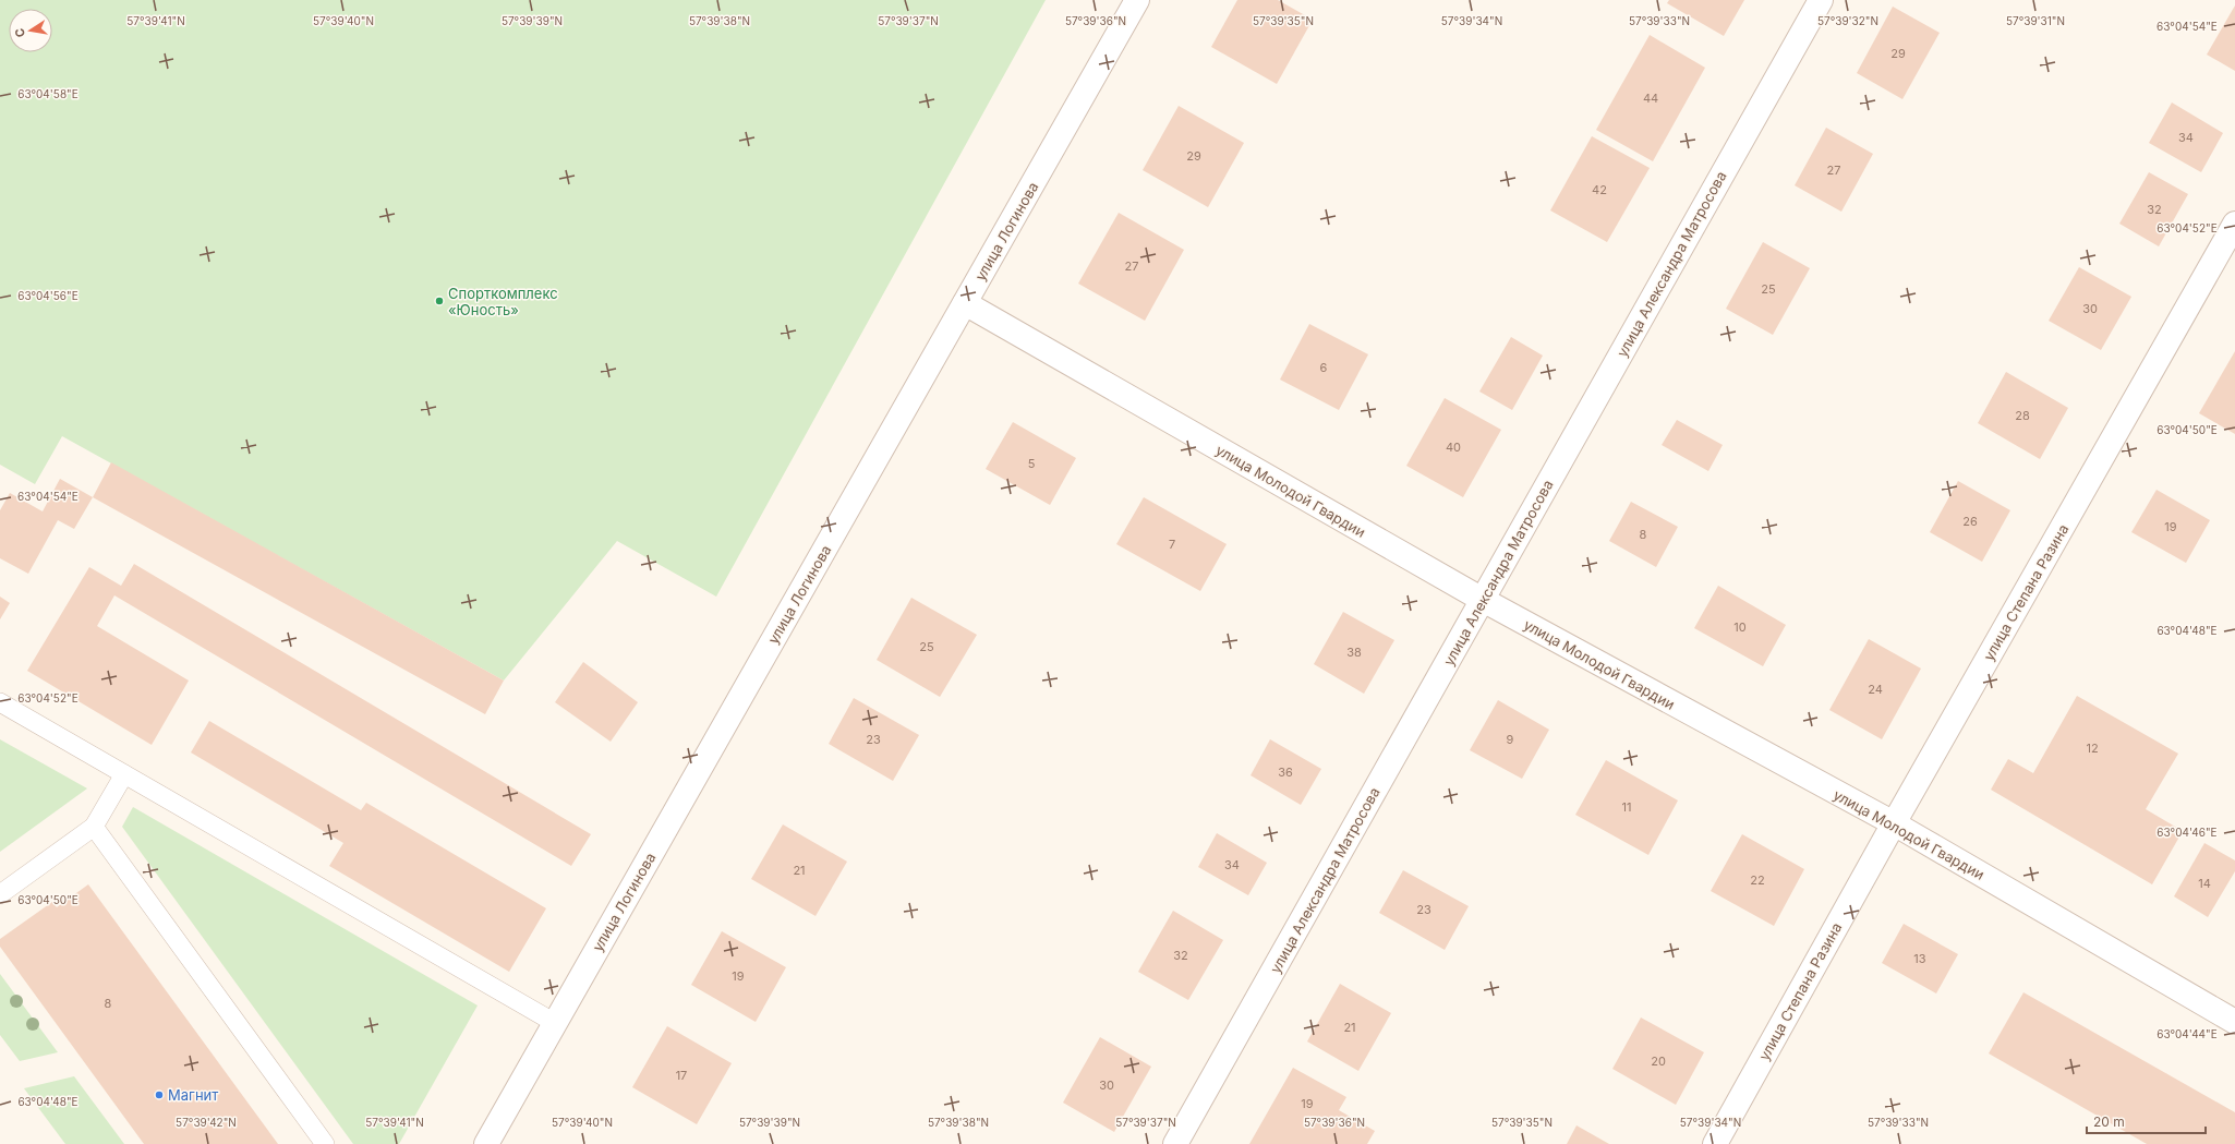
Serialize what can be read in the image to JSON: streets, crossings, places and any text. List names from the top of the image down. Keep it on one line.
{"streets":{"street":["улица Логинова","улица Александра Матросова","улица Молодой Гвардии","улица Степана Разина"]},"crossings":[["улица Логинова","улица Молодой Гвардии"],["улица Александра Матросова","улица Молодой Гвардии"],["улица Молодой Гвардии","улица Степана Разина"]],"places":["Спорткомплекс «Юность»","Магнит"],"house_numbers":["29","44","34","29","27","42","32","27","25","30","6","28","40","5","26","19","8","7","10","25","38","24","23","9","12","36","11","34","21","22","14","23","32","13","19","8","21","20","17","30","19"],"scale_bar":"20 m","north":"left","coordinates":["57°39'41\"N","57°39'40\"N","57°39'39\"N","57°39'38\"N","57°39'37\"N","57°39'36\"N","57°39'35\"N","57°39'34\"N","57°39'33\"N","57°39'32\"N","57°39'31\"N","63°04'54\"E","63°04'58\"E","63°04'52\"E","63°04'56\"E","63°04'50\"E","63°04'48\"E","63°04'46\"E","63°04'44\"E","57°39'42\"N"]}
